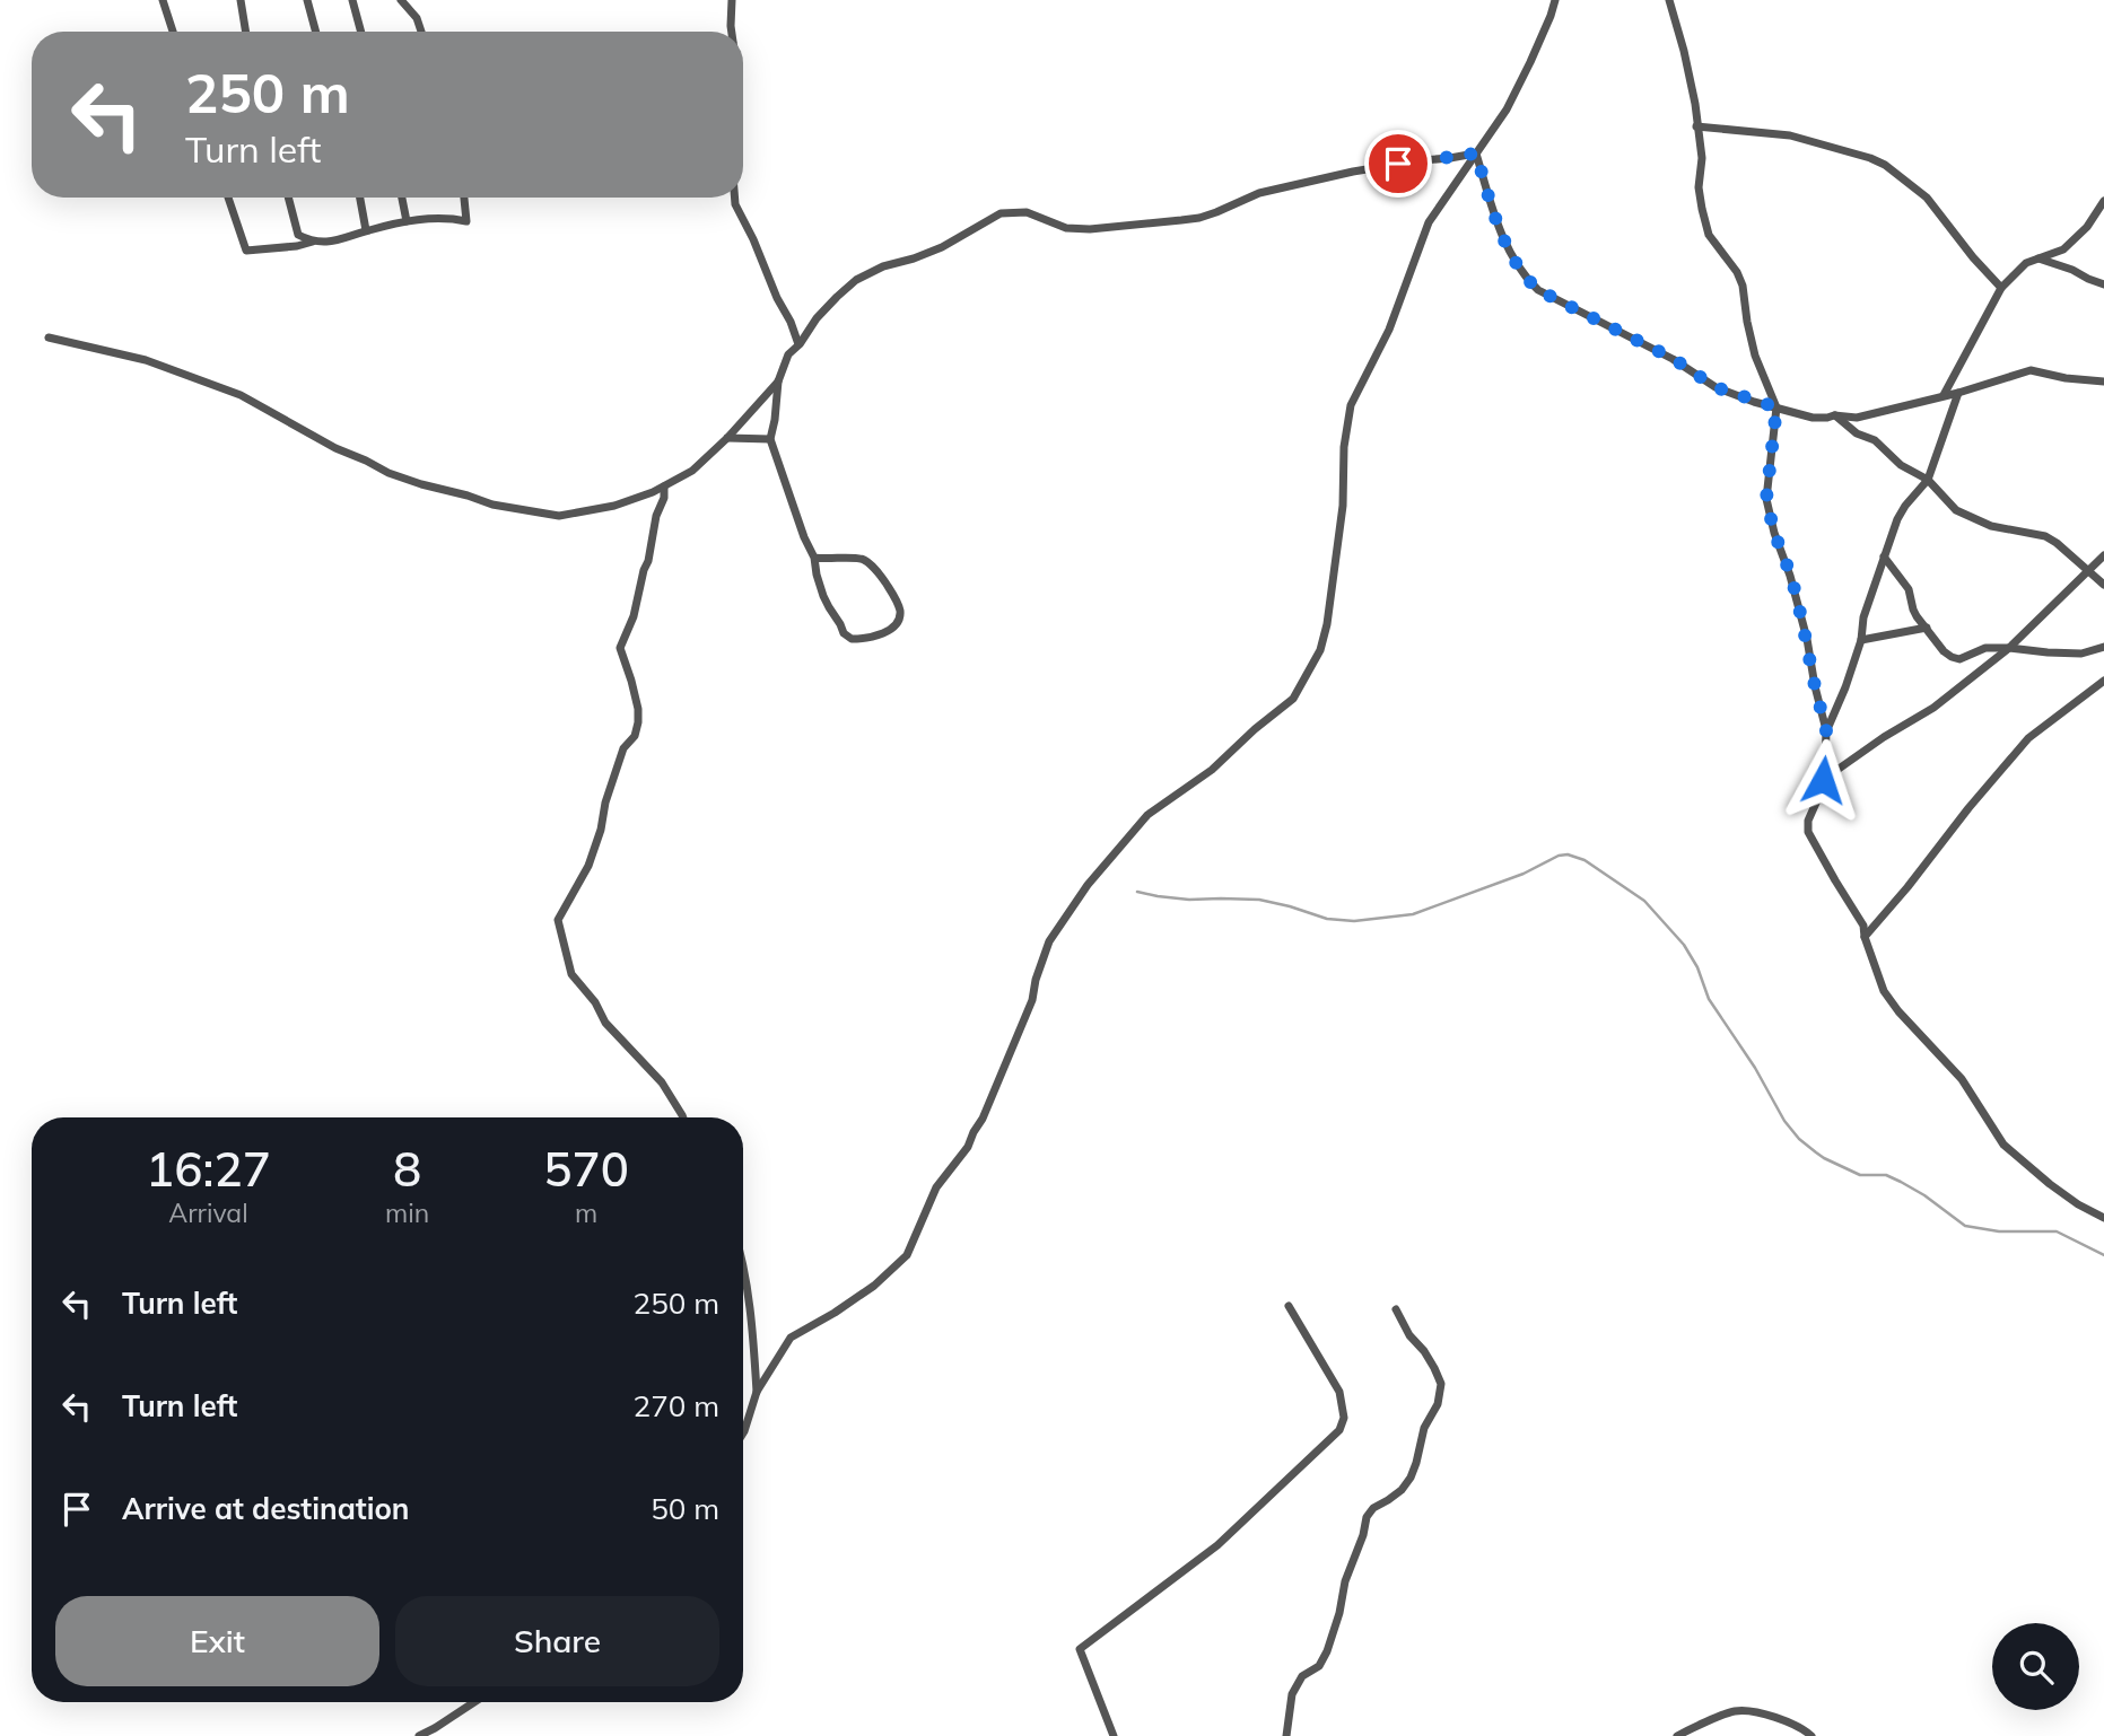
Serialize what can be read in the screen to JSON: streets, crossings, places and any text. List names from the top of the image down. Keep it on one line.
{"page":{"turn":["250 m","Turn left"],"eta":["16:27","Arrival","8","min","570","m"],"list":[{"name":"Turn left","value":"250 m"},{"name":"Turn left","value":"270 m"},{"name":"Arrive at destination","value":"50 m"}],"buttons":["Exit","Share"]}}
